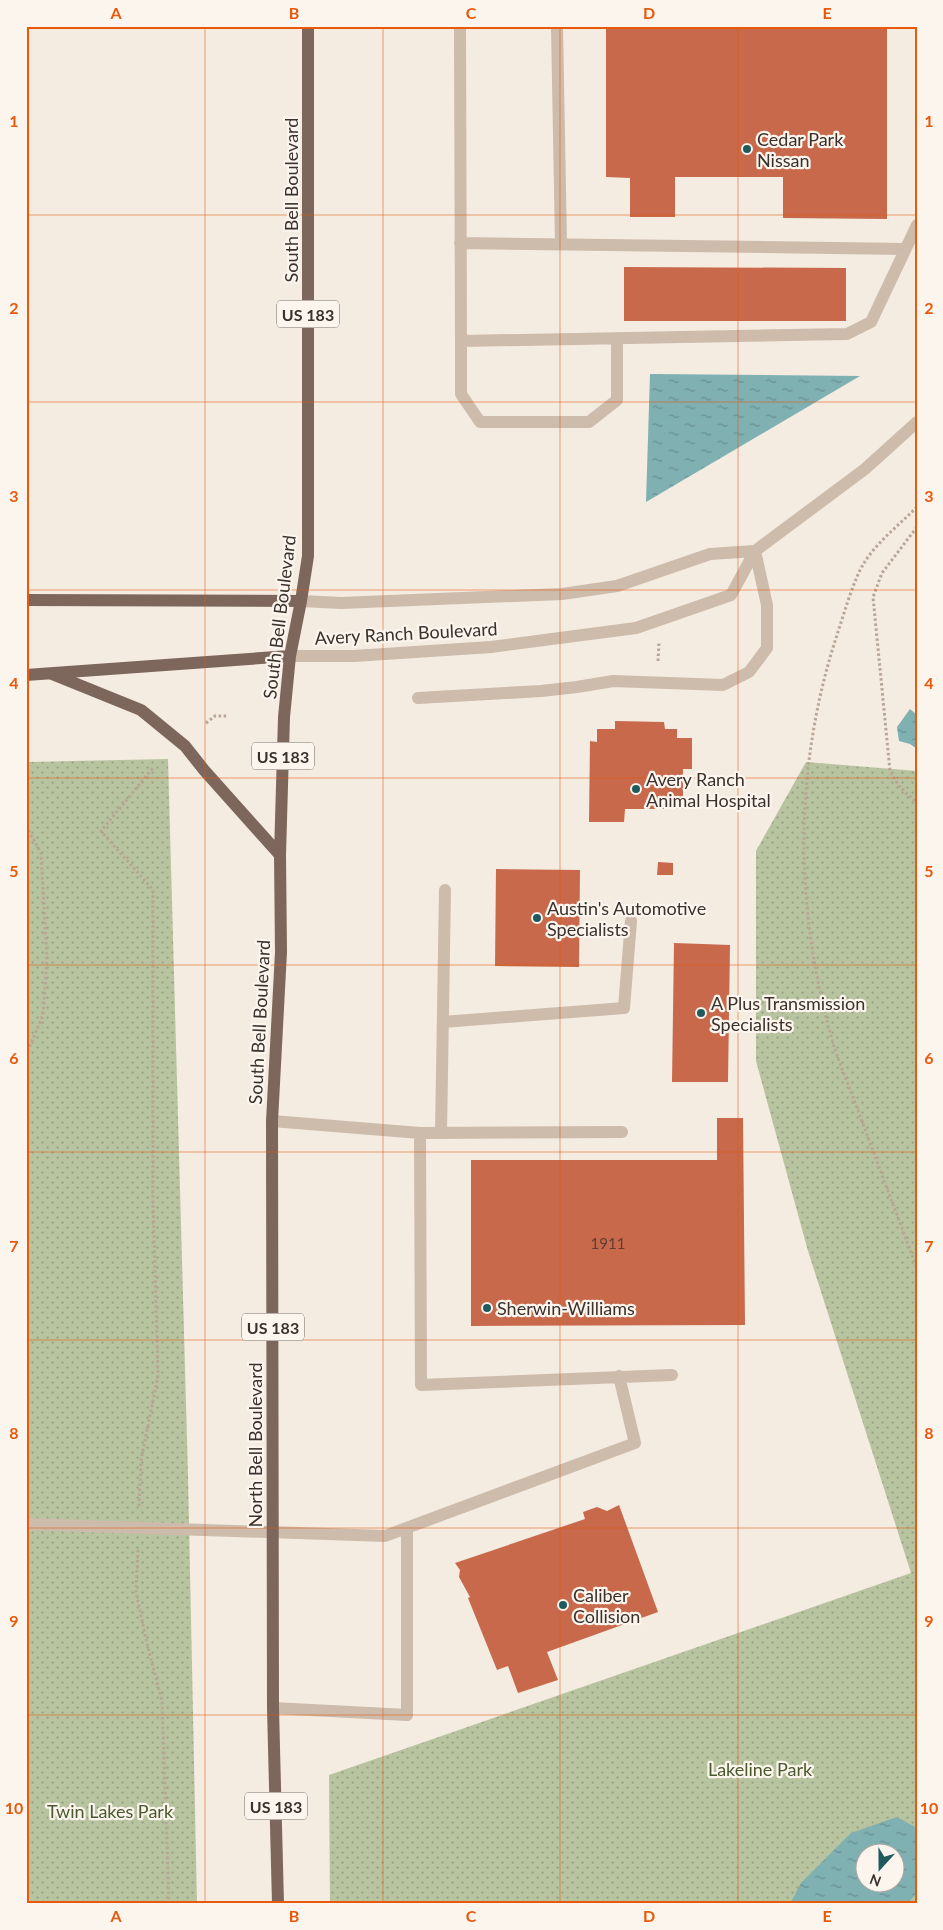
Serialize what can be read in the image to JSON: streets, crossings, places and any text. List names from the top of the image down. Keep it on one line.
{"streets":{"main road":["South Bell Boulevard","US 183","Avery Ranch Boulevard","North Bell Boulevard"]},"crossings":[["South Bell Boulevard","Avery Ranch Boulevard"],["South Bell Boulevard","North Bell Boulevard"],["US 183","North Bell Boulevard"]],"parks":["Lakeline Park","Twin Lakes Park"],"places":["Cedar Park Nissan","Avery Ranch Animal Hospital","Austin's Automotive Specialists","A Plus Transmission Specialists","Sherwin-Williams","Caliber Collision"],"house_numbers":["1911"],"north":"bottom","grid":{"columns":["A","B","C","D","E"],"rows":["1","2","3","4","5","6","7","8","9","10"]}}
